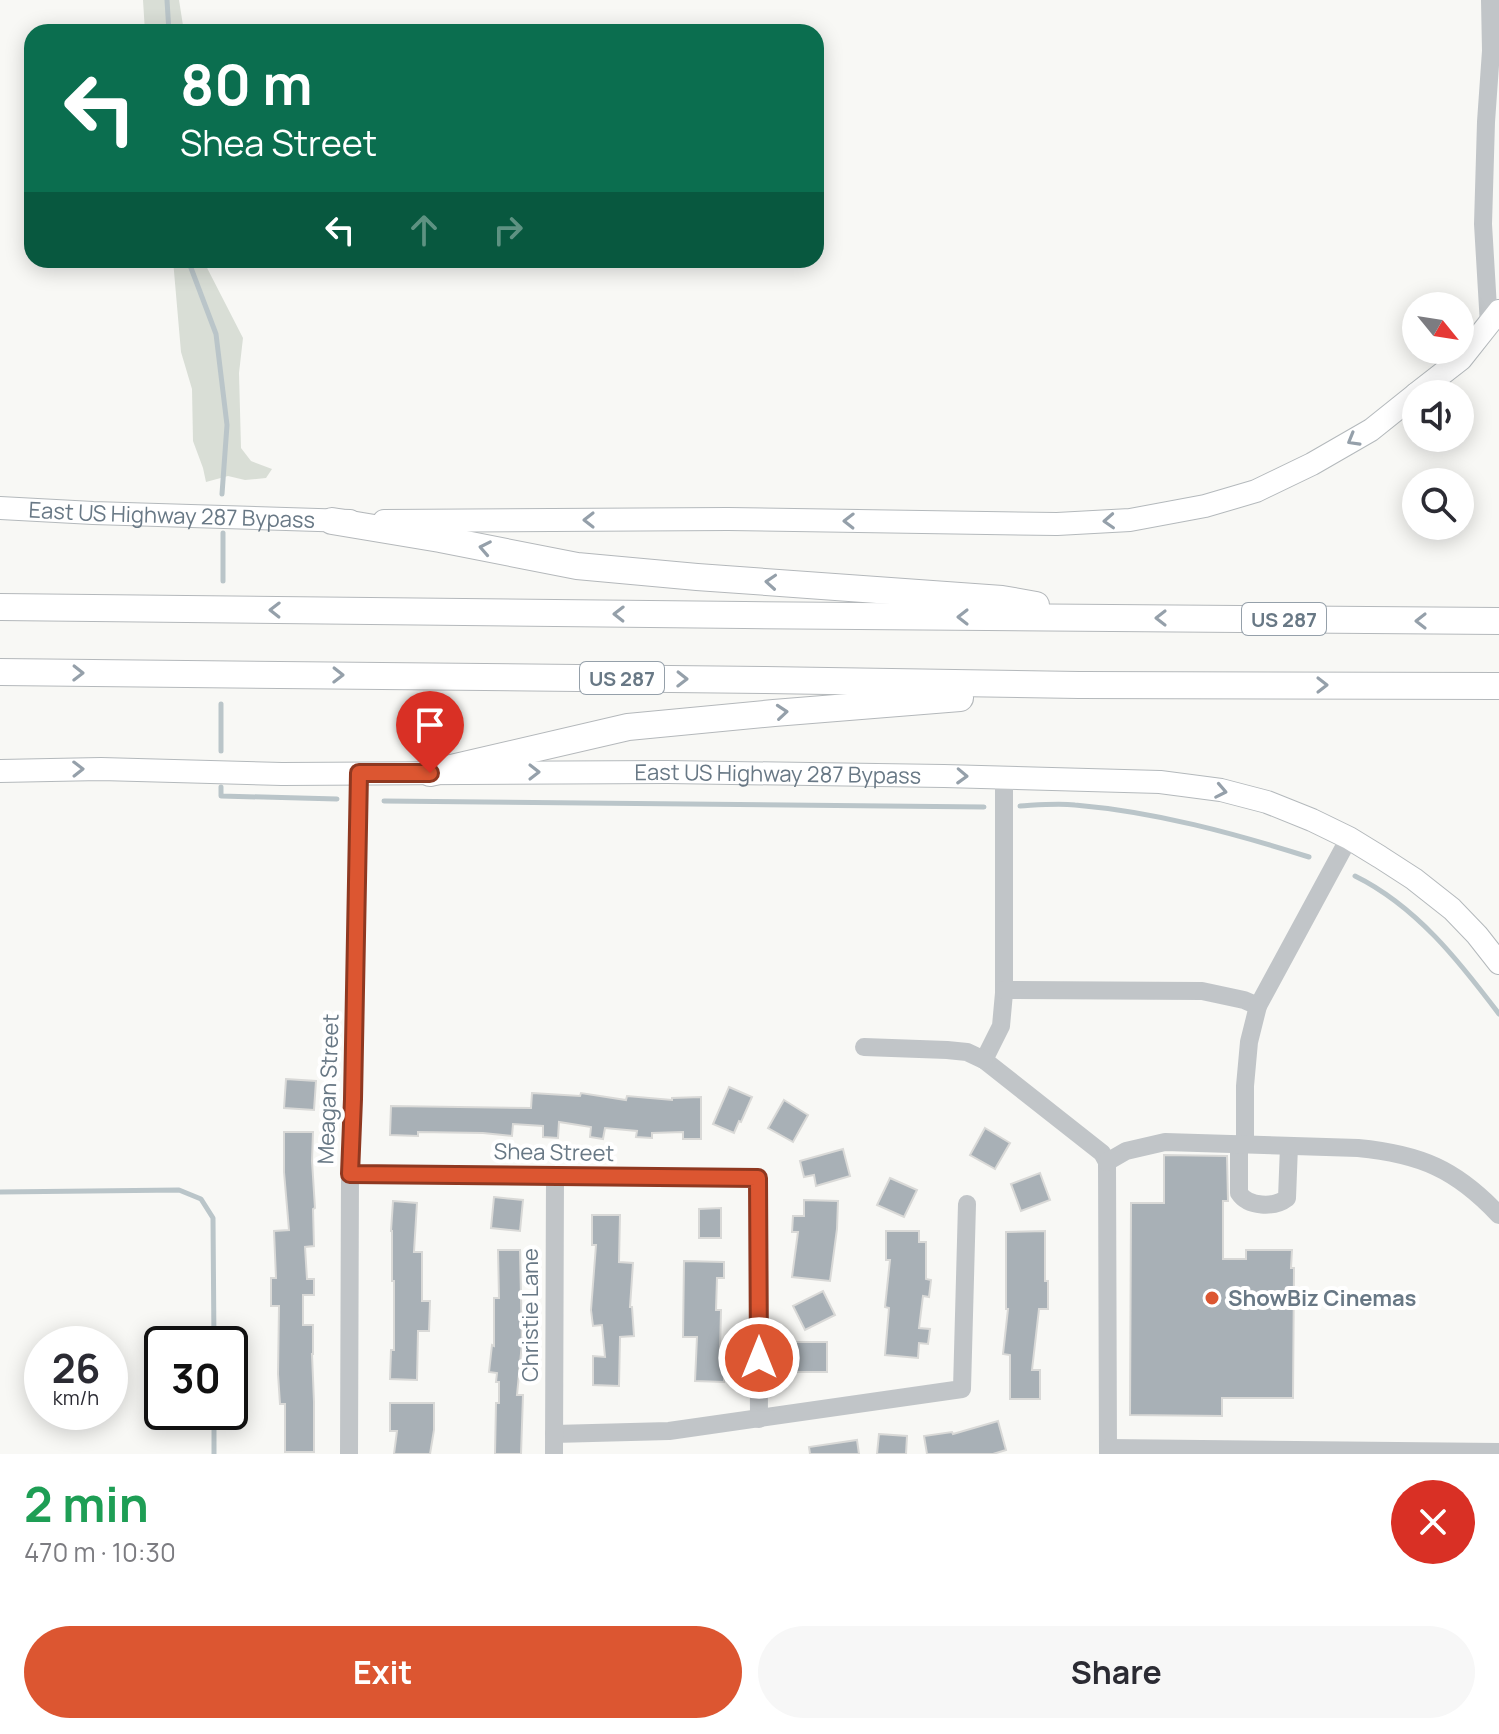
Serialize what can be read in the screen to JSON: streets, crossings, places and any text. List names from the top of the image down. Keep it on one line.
{"streets":{"highway":["US 287"],"main road":["East US Highway 287 Bypass"],"street":["Meagan Street","Shea Street","Christie Lane"]},"crossings":[["East US Highway 287 Bypass","Meagan Street"],["Meagan Street","Shea Street"],["Shea Street","Christie Lane"]],"places":["ShowBiz Cinemas"],"north":"bottom right","page":{"turn":["80 m","Shea Street"],"speed":"26 km/h","limit":"30","heading":["2 min","470 m · 10:30"],"buttons":["Exit","Share"]}}
